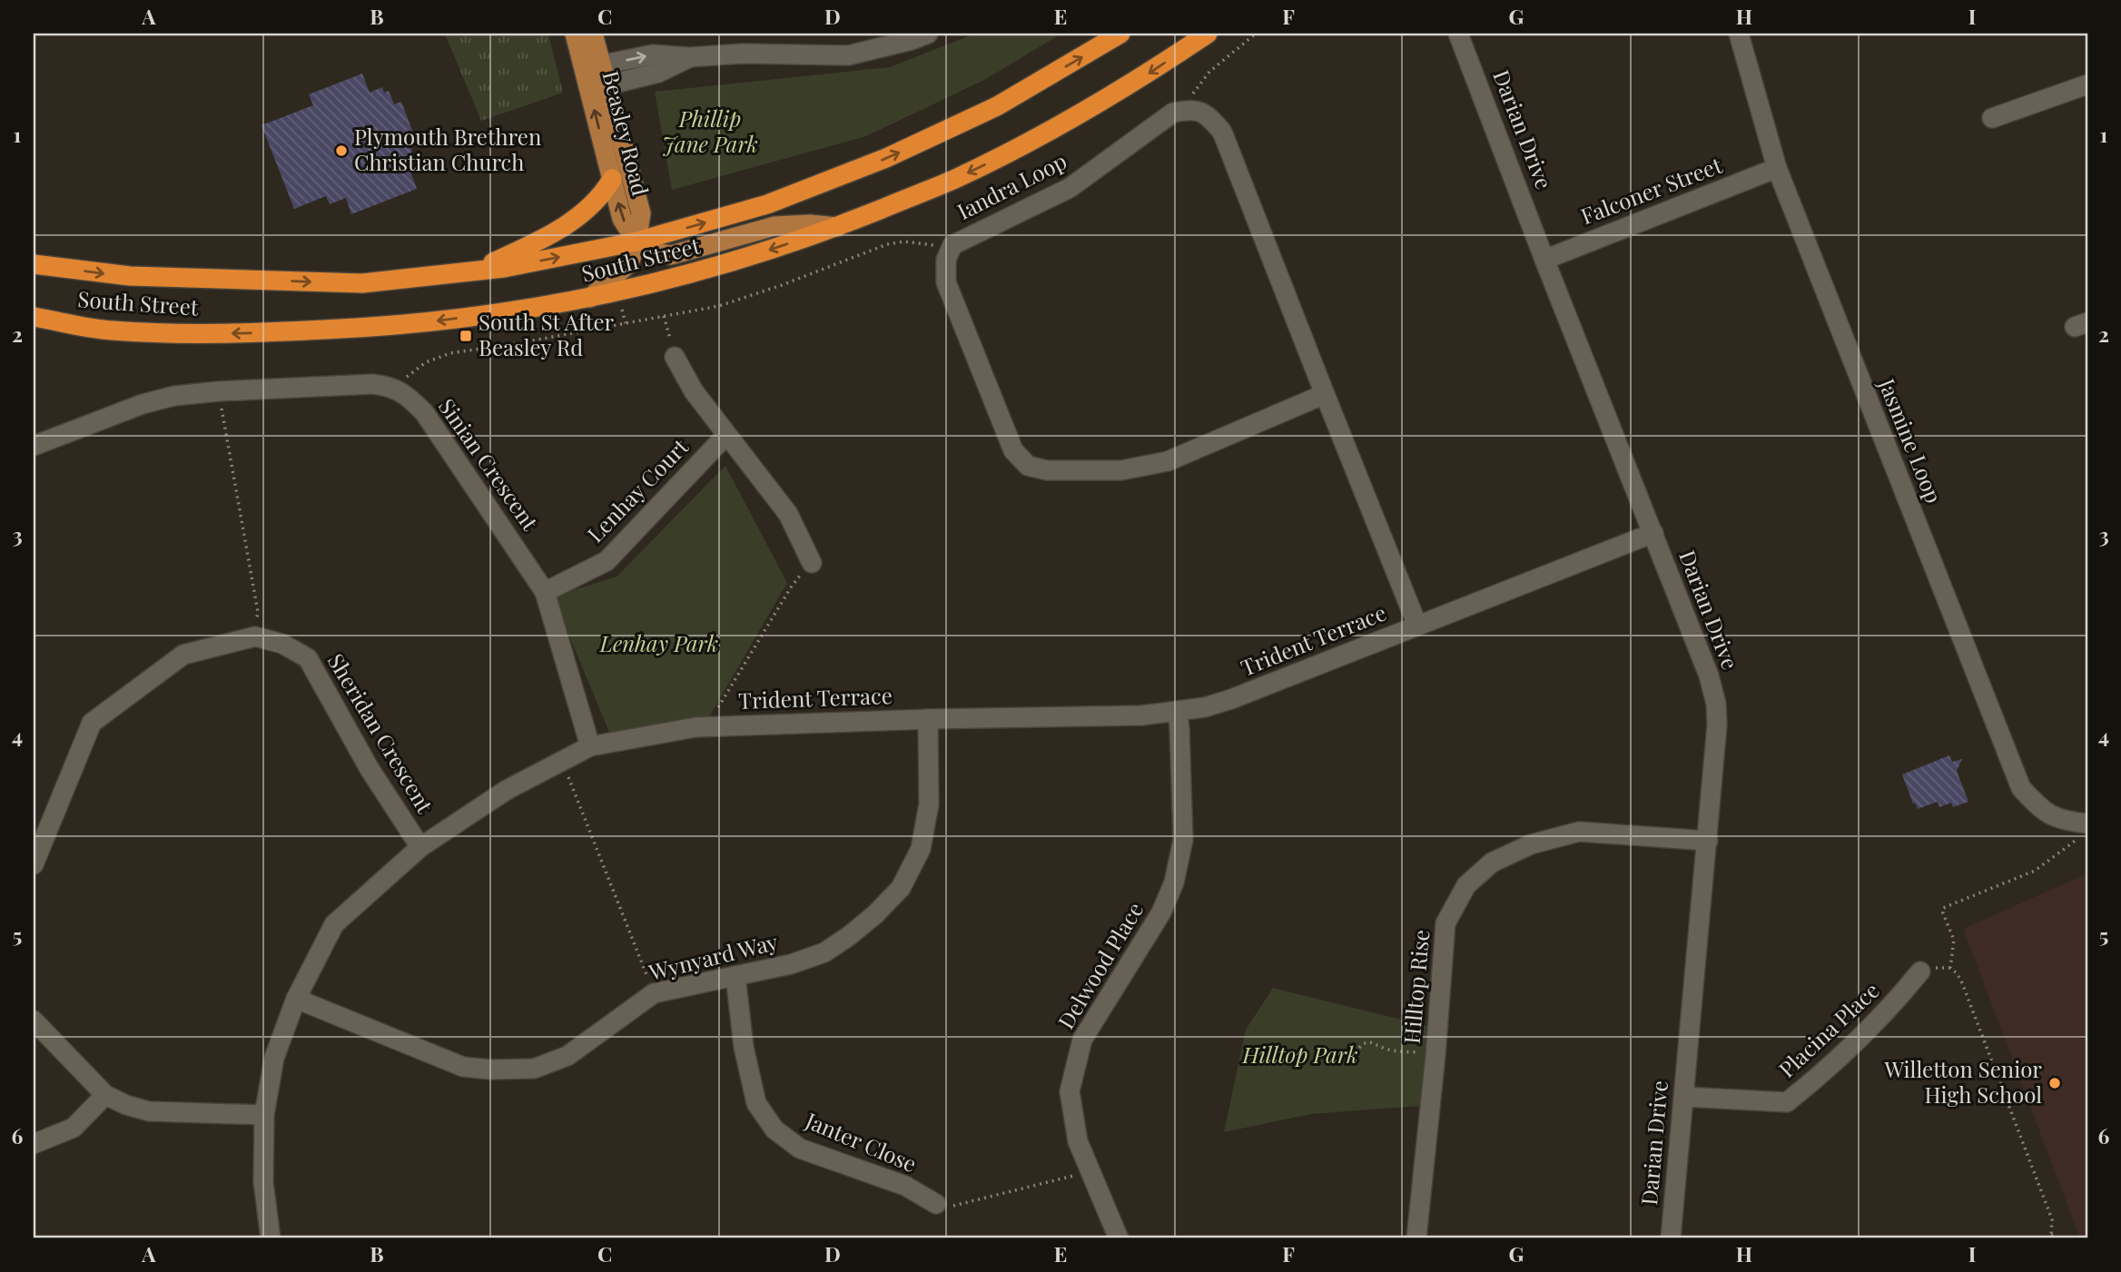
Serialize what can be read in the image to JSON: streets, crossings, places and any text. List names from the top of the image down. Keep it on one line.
{"streets":{"highway":["South Street"],"main road":["Beasley Road"],"street":["Darian Drive","Iandra Loop","Falconer Street","Jasmine Loop","Sinian Crescent","Lenhay Court","Trident Terrace","Sheridan Crescent","Wynyard Way","Delwood Place","Hilltop Rise","Placina Place","Janter Close"]},"crossings":[["Darian Drive","Falconer Street"],["Darian Drive","Trident Terrace"],["Darian Drive","Hilltop Rise"],["Darian Drive","Placina Place"],["Beasley Road","South Street"],["Falconer Street","Jasmine Loop"],["Sinian Crescent","Lenhay Court"],["Sinian Crescent","Trident Terrace"],["Trident Terrace","Sheridan Crescent"],["Trident Terrace","Wynyard Way"],["Trident Terrace","Delwood Place"],["Wynyard Way","Janter Close"]],"parks":["Phillip Jane Park","Lenhay Park","Hilltop Park"],"places":{"other":["Plymouth Brethren Christian Church","Willetton Senior High School"],"transit":["South St After Beasley Rd"]},"grid":{"columns":["A","B","C","D","E","F","G","H","I"],"rows":["1","2","3","4","5","6"]}}
